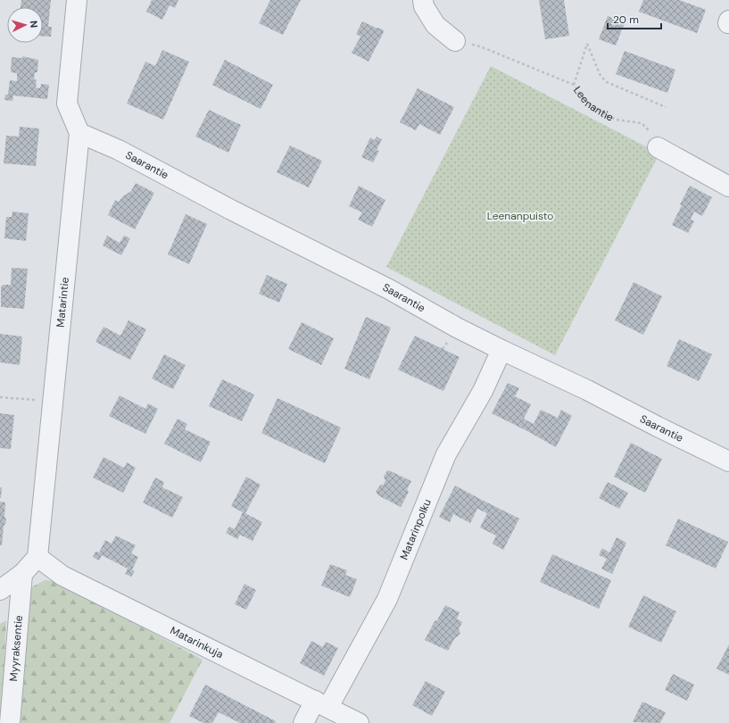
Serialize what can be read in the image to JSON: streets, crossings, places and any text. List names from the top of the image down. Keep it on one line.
{"streets":{"street":["Saarantie","Matarintie","Matarinpolku","Matarinkuja","Myyraksentie"],"path":["Leenantie"]},"crossings":[["Saarantie","Matarintie"],["Saarantie","Matarinpolku"],["Matarintie","Matarinkuja"],["Matarinpolku","Matarinkuja"]],"parks":["Leenanpuisto"],"scale_bar":"20 m","north":"right"}
